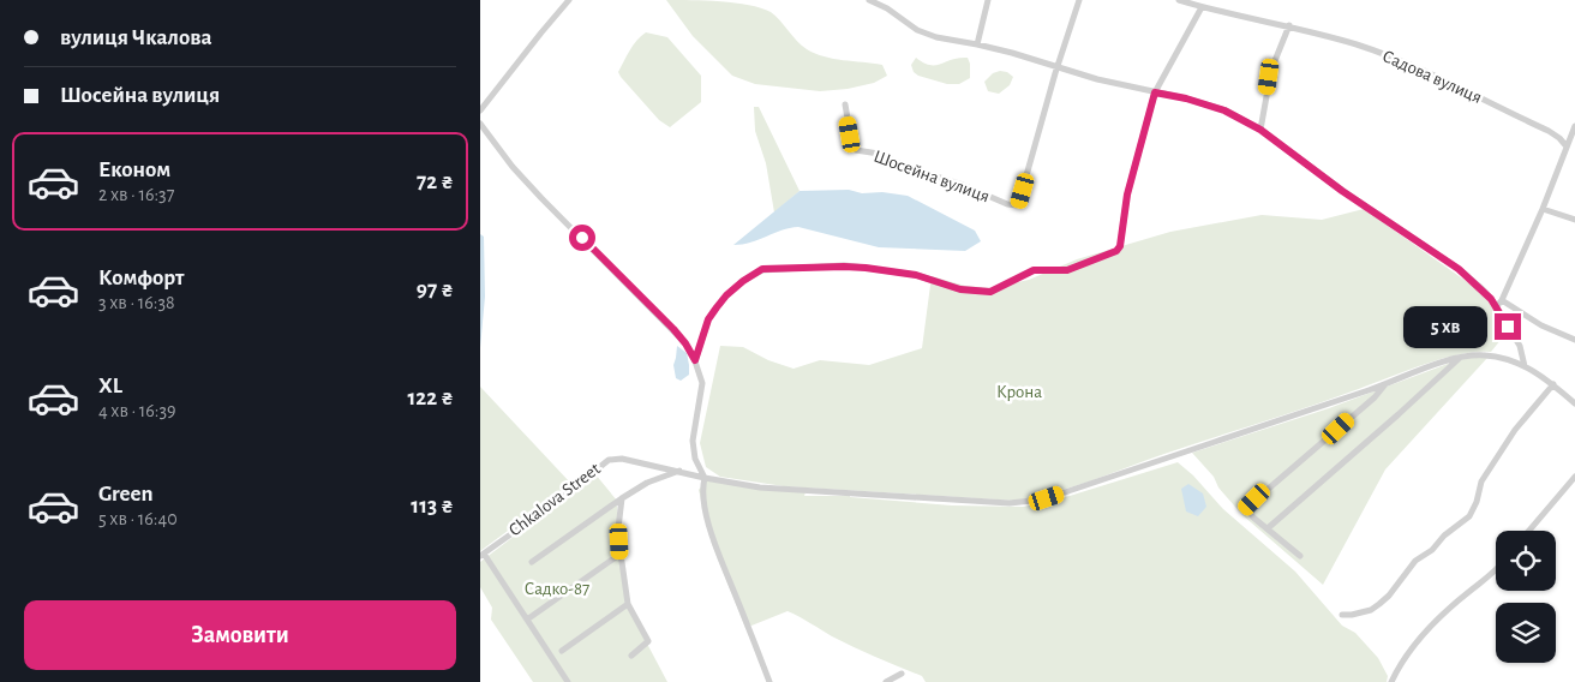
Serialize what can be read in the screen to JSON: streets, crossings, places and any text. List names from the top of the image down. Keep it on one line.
{"streets":{"street":["Садова вулиця","Шосейна вулиця","Chkalova Street"]},"parks":["Крона","Садко-87"],"page":{"banner":["вулиця Чкалова","Шосейна вулиця"],"list":[{"name":"Економ","note":"2 хв · 16:37","value":"72 ₴"},{"name":"Комфорт","note":"3 хв · 16:38","value":"97 ₴"},{"name":"XL","note":"4 хв · 16:39","value":"122 ₴"},{"name":"Green","note":"5 хв · 16:40","value":"113 ₴"}],"bubble":"5 хв","buttons":"Замовити"}}
